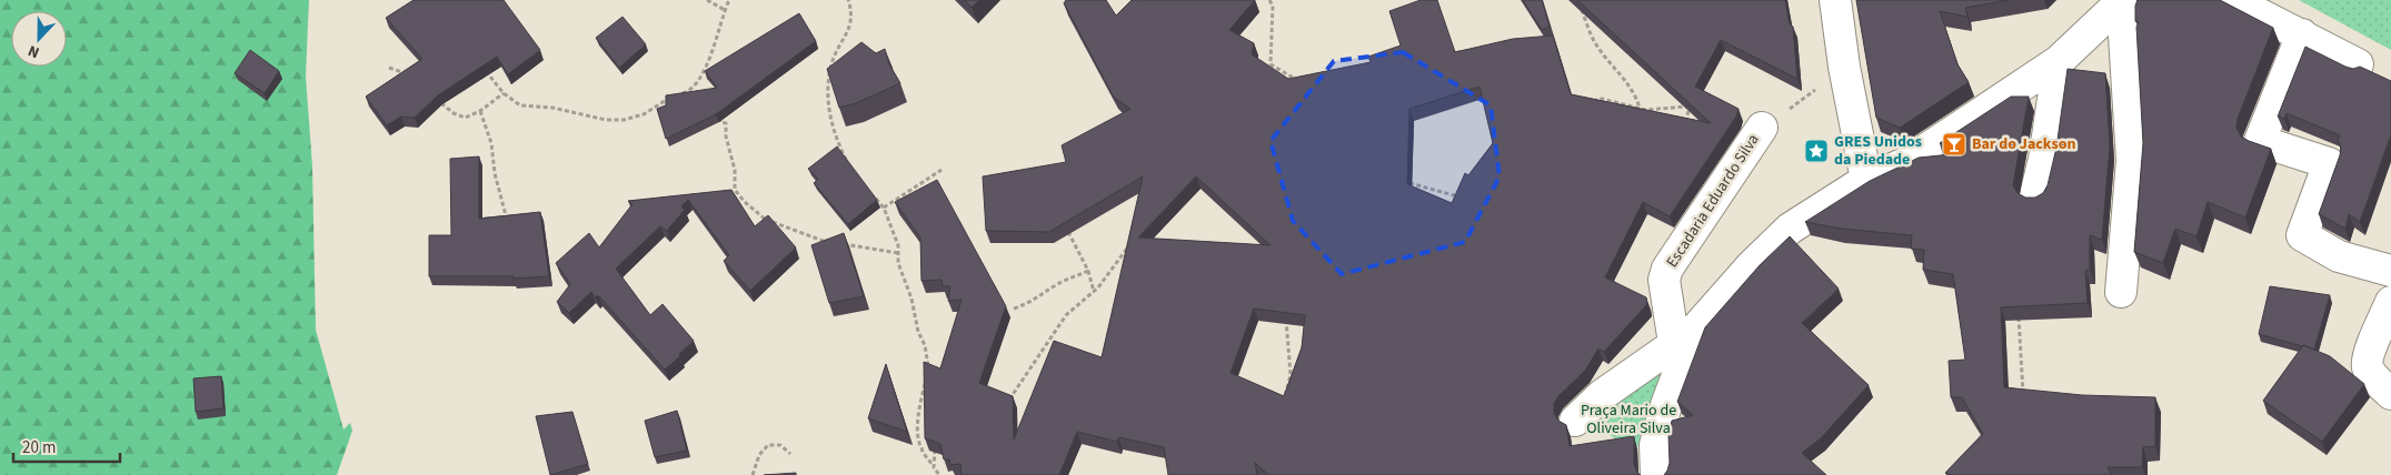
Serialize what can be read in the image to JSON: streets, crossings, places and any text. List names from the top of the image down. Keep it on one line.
{"streets":{"street":["Escadaria Eduardo Silva"]},"parks":["Praça Mario de Oliveira Silva"],"places":{"bar":["Bar do Jackson"],"place":["GRES Unidos da Piedade"]},"scale_bar":"20 m","north":"bottom"}
